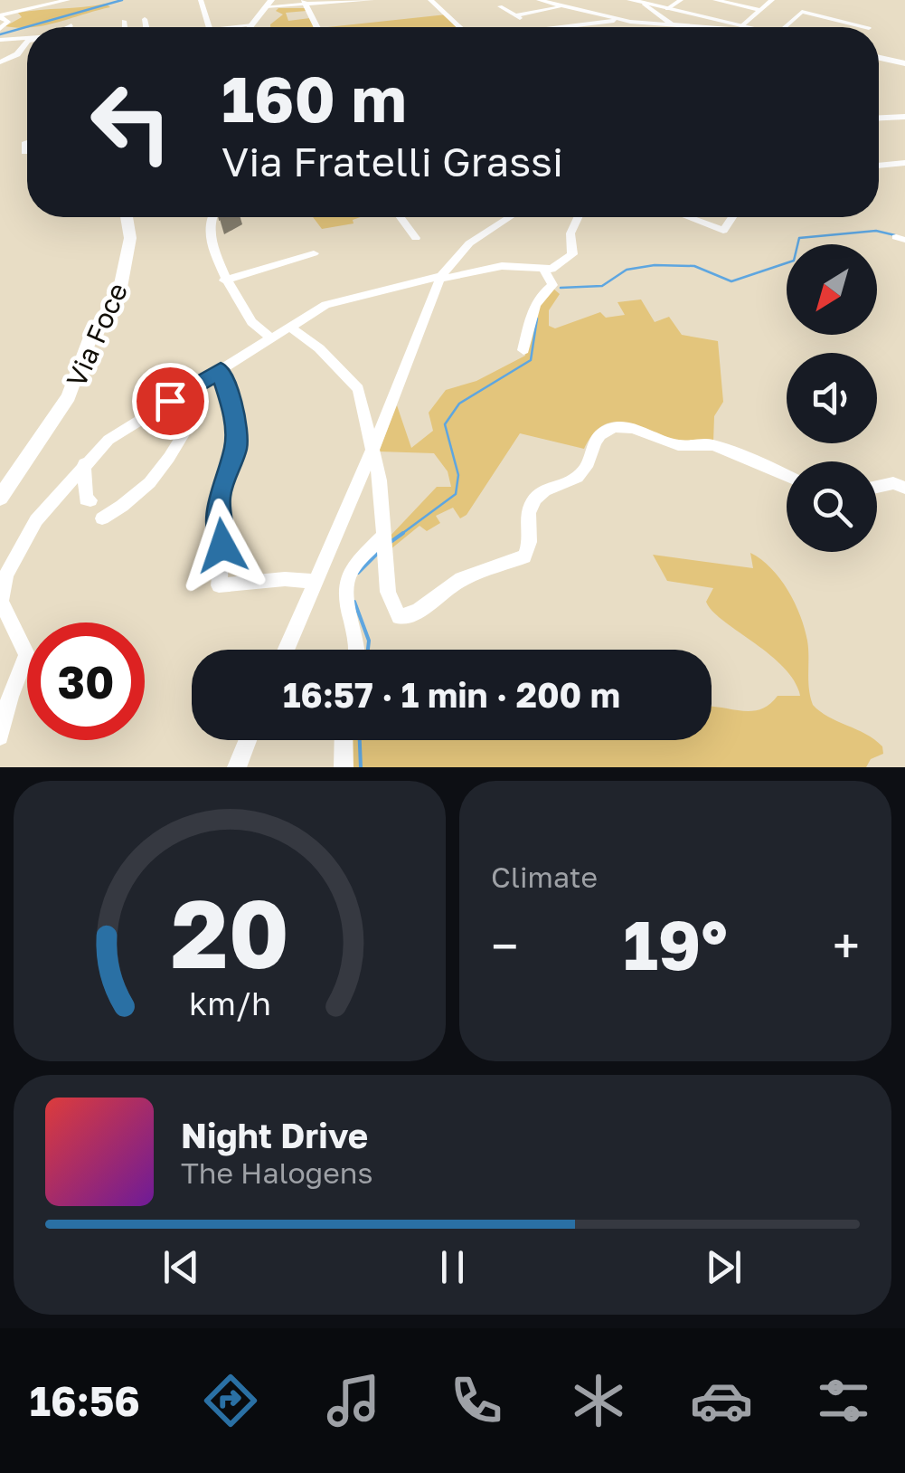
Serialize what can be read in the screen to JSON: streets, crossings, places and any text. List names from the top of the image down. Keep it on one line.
{"streets":{"main road":["Via Foce"]},"north":"bottom left","page":{"turn":["160 m","Via Fratelli Grassi"],"limit":"30","trip":"16:57 · 1 min · 200 m","tile":"Climate","heat":["−","19°","+"],"song":["Night Drive","The Halogens"],"tabs":"16:56","gauge":["20","km/h"]}}
